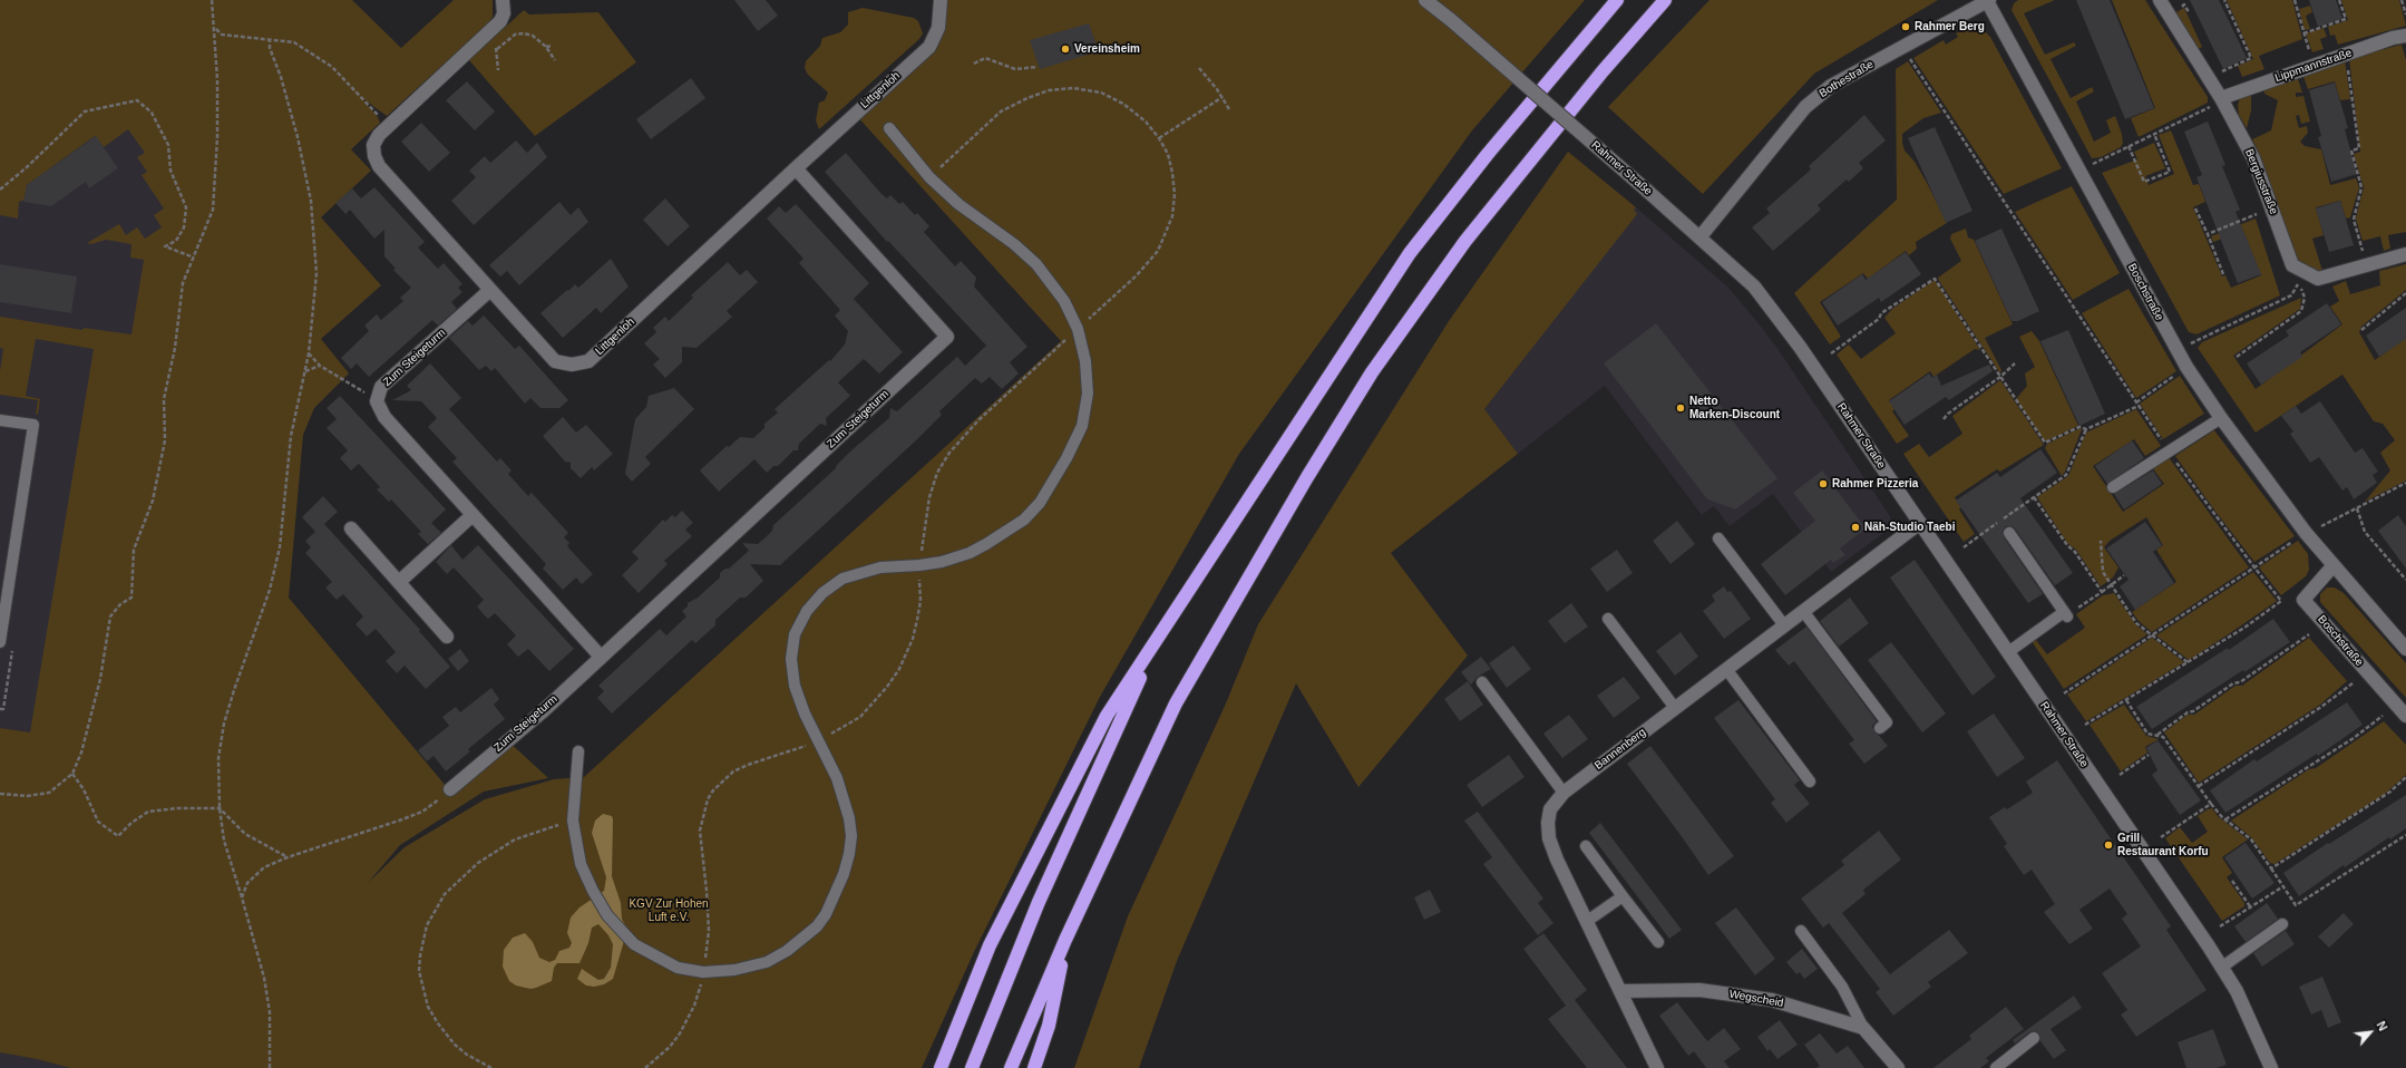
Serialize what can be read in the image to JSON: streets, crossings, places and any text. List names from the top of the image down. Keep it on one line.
{"streets":{"street":["Lippmannstraße","Bothestraße","Littgenloh","Rahmer Straße","Bergiusstraße","Boschstraße","Zum Steigeturm","Bannenberg","Wegscheid"]},"crossings":[["Lippmannstraße","Bergiusstraße"],["Bothestraße","Rahmer Straße"],["Bothestraße","Boschstraße"],["Littgenloh","Zum Steigeturm"],["Rahmer Straße","Bannenberg"],["Bannenberg","Wegscheid"]],"parks":["KGV Zur Hohen Luft e.V."],"places":["Rahmer Berg","Vereinsheim","Netto Marken-Discount","Rahmer Pizzeria","Näh-Studio Taebi","Grill Restaurant Korfu"],"north":"top right"}
